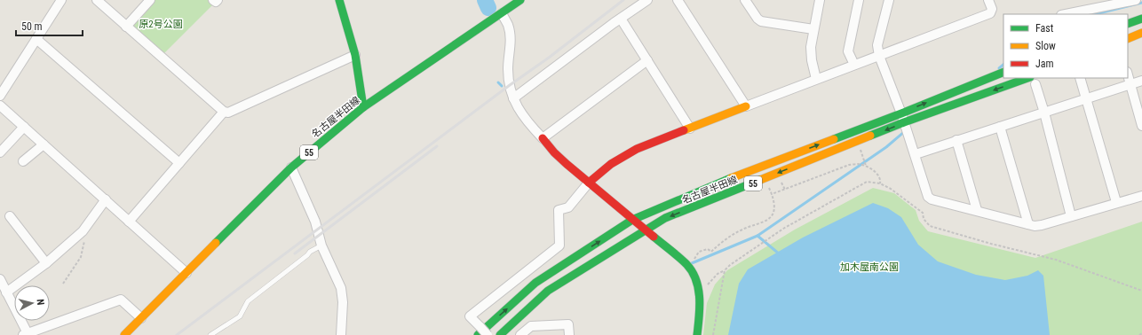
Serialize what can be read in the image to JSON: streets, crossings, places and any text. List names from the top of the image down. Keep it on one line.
{"streets":{"main road":["名古屋半田線","55"]},"parks":["原2号公園","加木屋南公園"],"legend":["Fast","Slow","Jam"],"scale_bar":"50 m","north":"right"}
